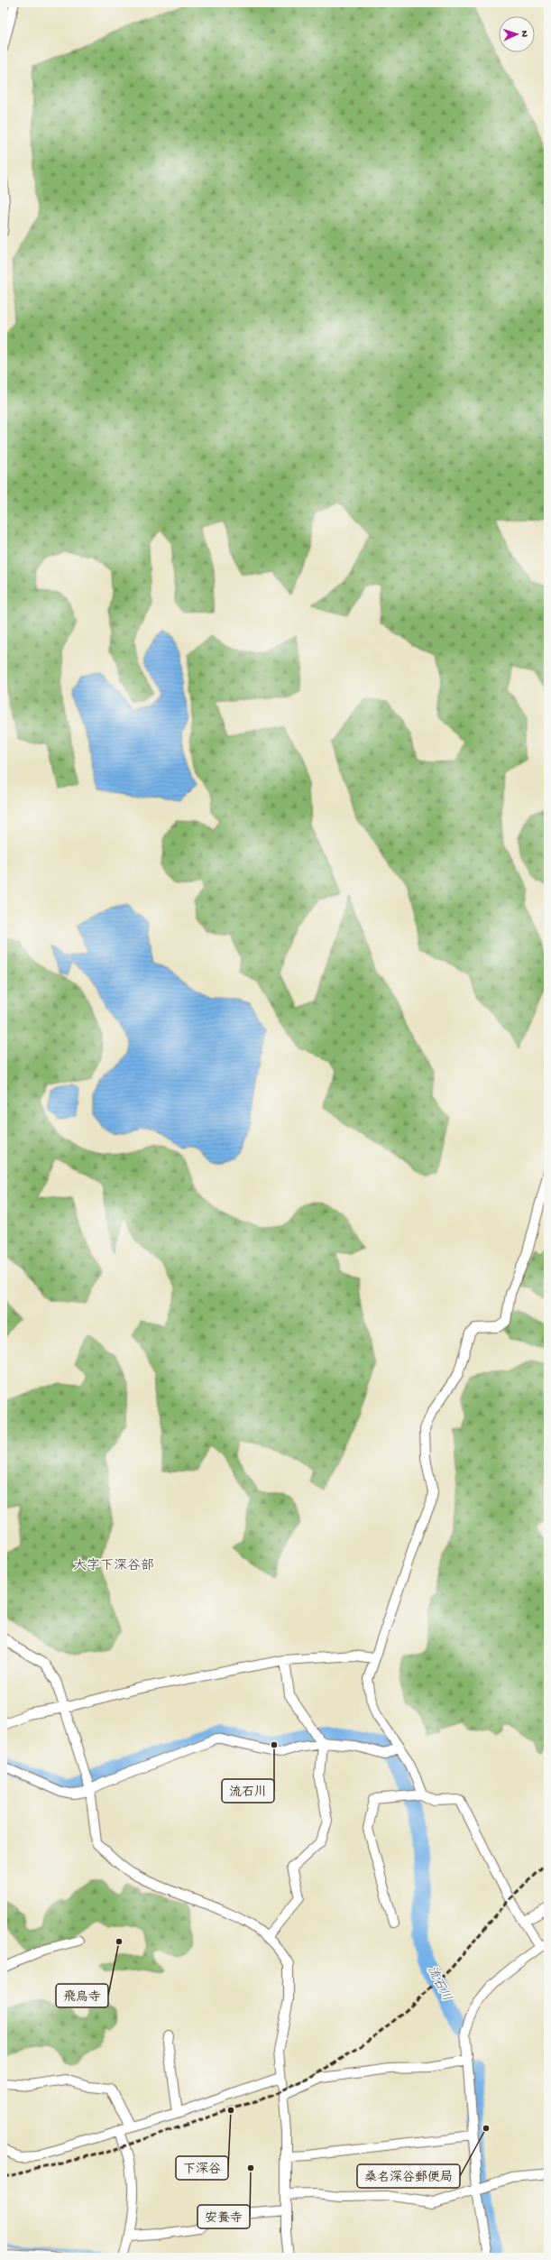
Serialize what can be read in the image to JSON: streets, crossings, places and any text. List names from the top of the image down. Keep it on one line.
{"districts":["大字下深谷部"],"water":["流石川"],"places":["流石川","飛鳥寺","下深谷","桑名深谷郵便局","安養寺"],"north":"right"}
